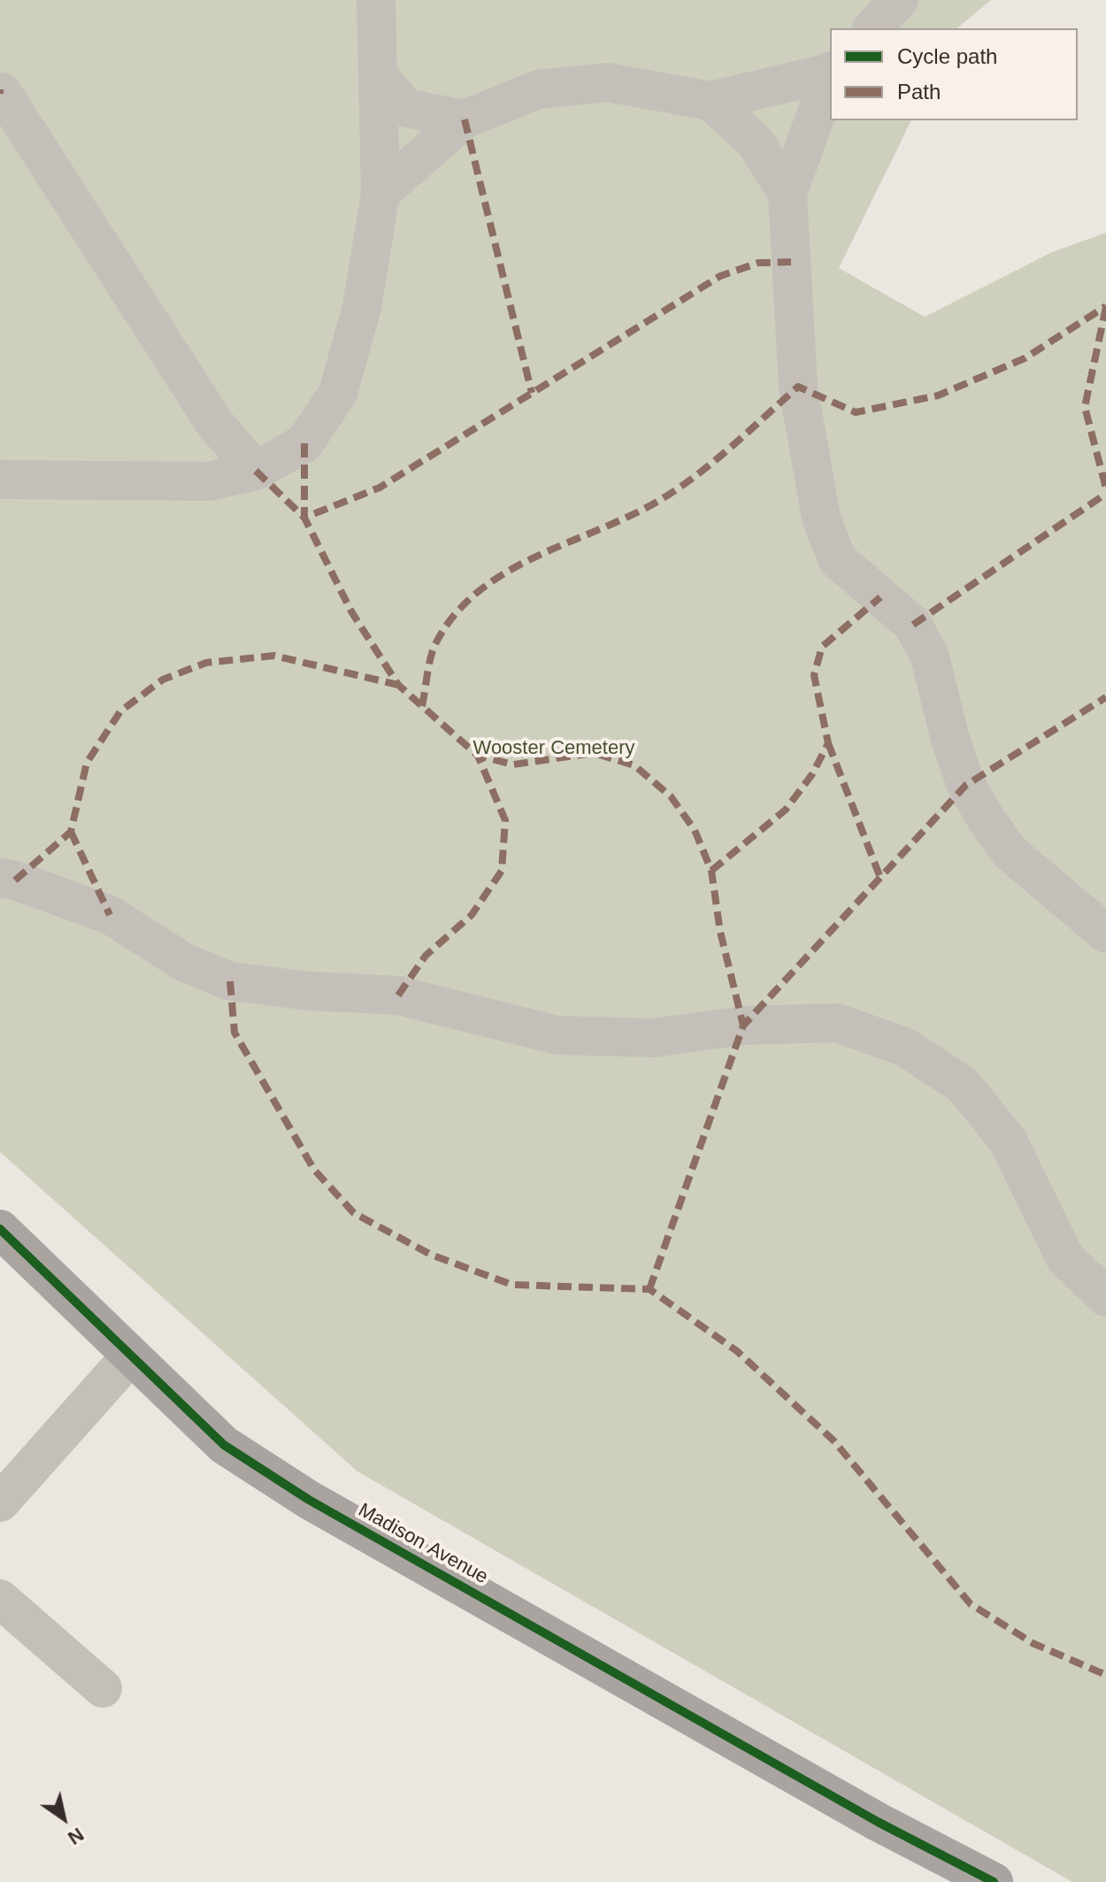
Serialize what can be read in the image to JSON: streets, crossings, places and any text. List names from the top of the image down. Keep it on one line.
{"streets":{"main road":["Madison Avenue"]},"parks":["Wooster Cemetery"],"legend":["Cycle path","Path"],"north":"bottom right"}
